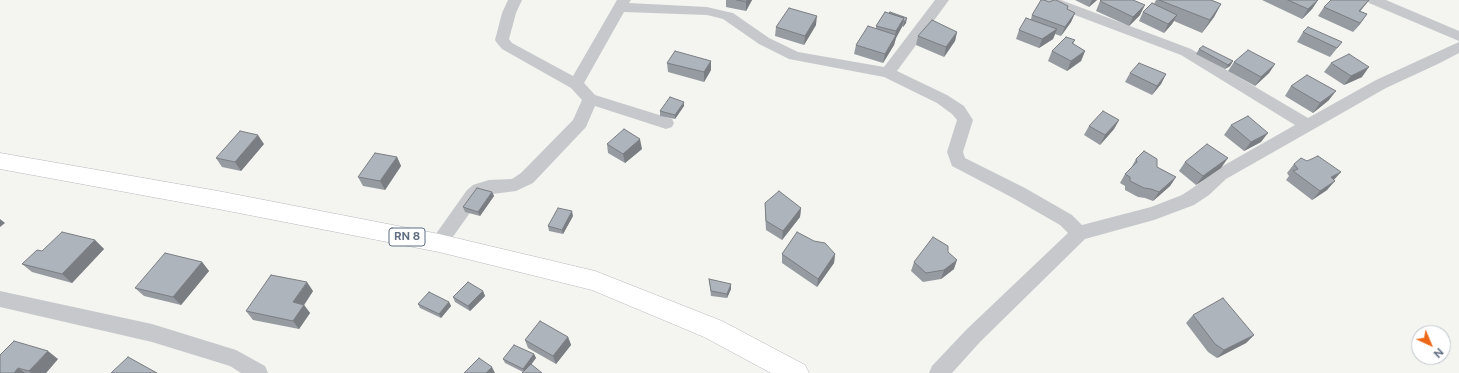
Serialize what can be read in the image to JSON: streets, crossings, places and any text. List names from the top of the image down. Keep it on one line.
{"streets":{"main road":["RN 8"]},"north":"bottom right"}
